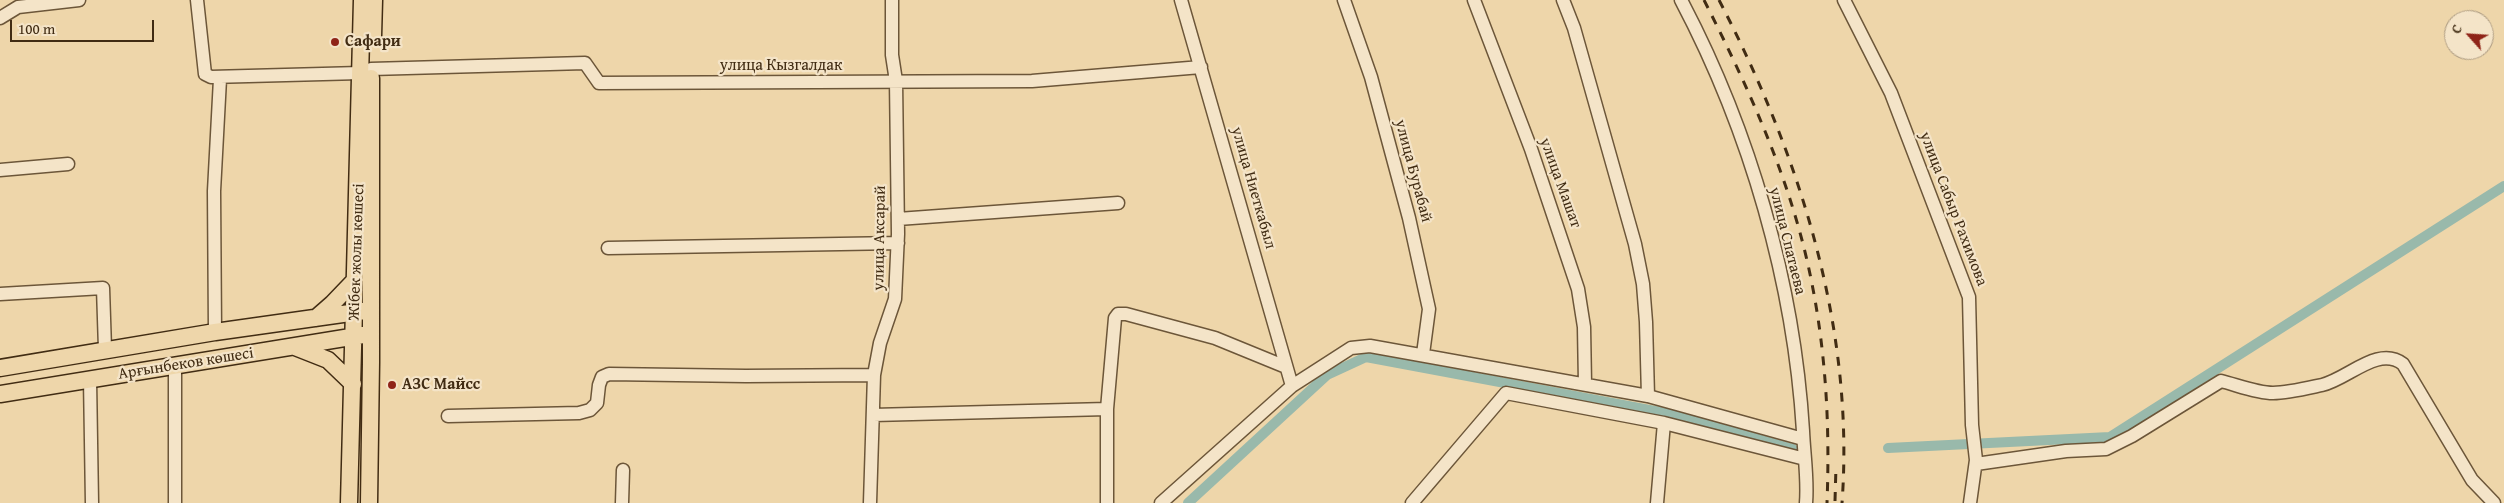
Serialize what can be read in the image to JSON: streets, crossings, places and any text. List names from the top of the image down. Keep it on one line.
{"streets":{"main road":["Жібек жолы көшесі","Арғынбеков көшесі"],"street":["улица Кызгалдак","улица Бурабай","улица Машат","улица Ниеткабыл","улица Сабыр Рахимова","улица Аксарай","улица Спатаева"]},"crossings":[["улица Кызгалдак","улица Ниеткабыл"],["улица Кызгалдак","улица Аксарай"],["улица Кызгалдак","Жібек жолы көшесі"],["Жібек жолы көшесі","Арғынбеков көшесі"]],"places":["Сафари","АЗС Майсс"],"scale_bar":"100 m","north":"top left"}
